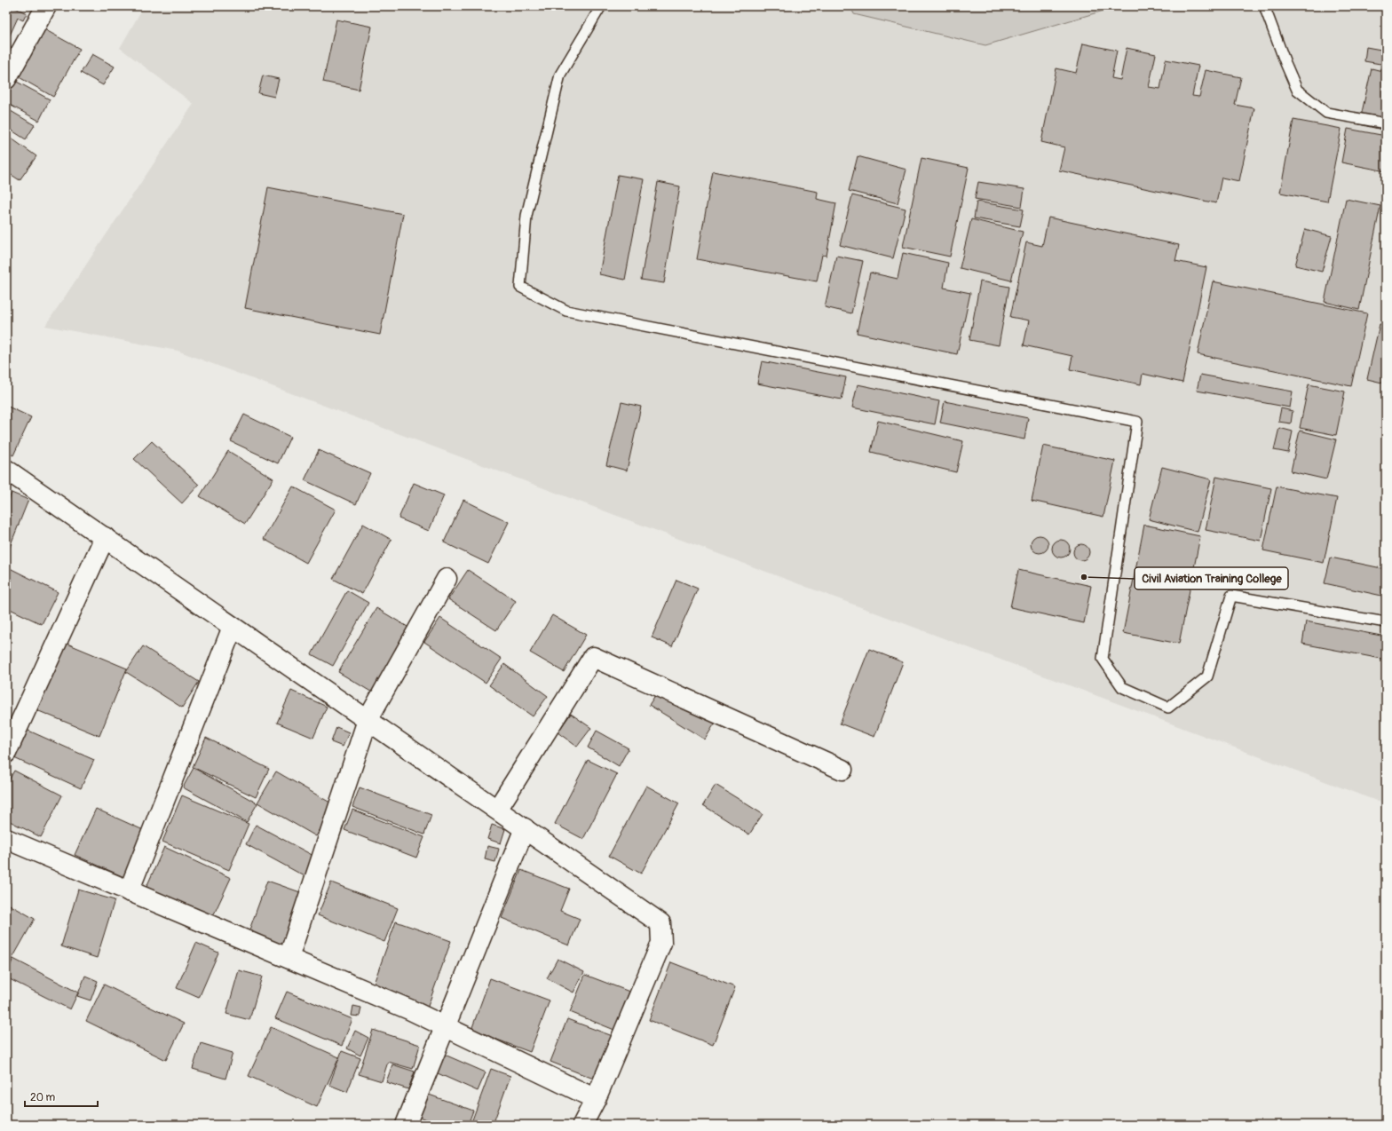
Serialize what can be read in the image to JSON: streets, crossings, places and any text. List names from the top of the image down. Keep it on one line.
{"places":["Civil Aviation Training College"],"scale_bar":"20 m"}
